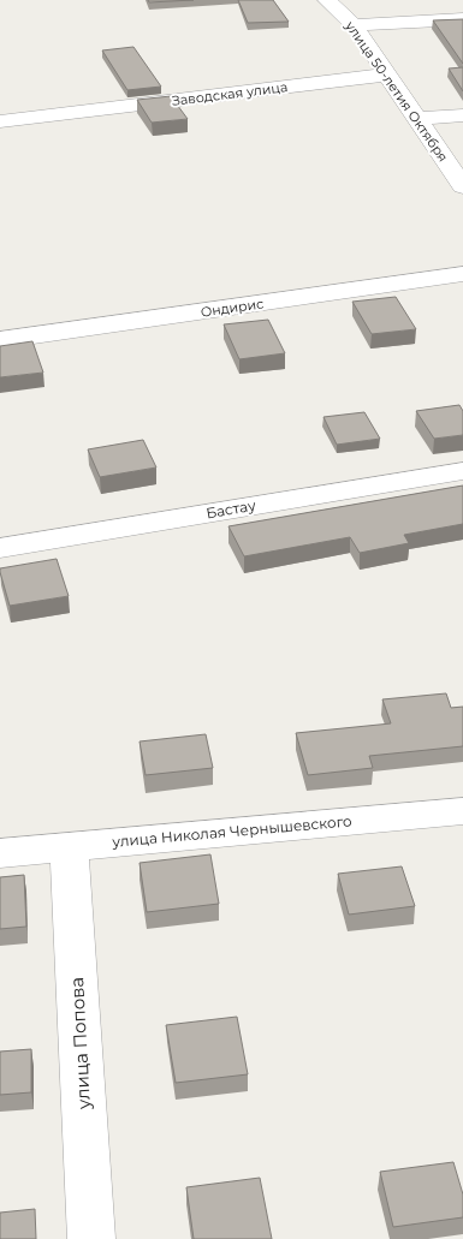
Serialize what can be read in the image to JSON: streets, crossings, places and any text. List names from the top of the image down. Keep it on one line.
{"streets":{"street":["улица 50-летия Октября","Заводская улица","Ондирис","Бастау","улица Николая Чернышевского","улица Попова"]},"crossings":[["улица 50-летия Октября","Заводская улица"],["улица Николая Чернышевского","улица Попова"]]}
